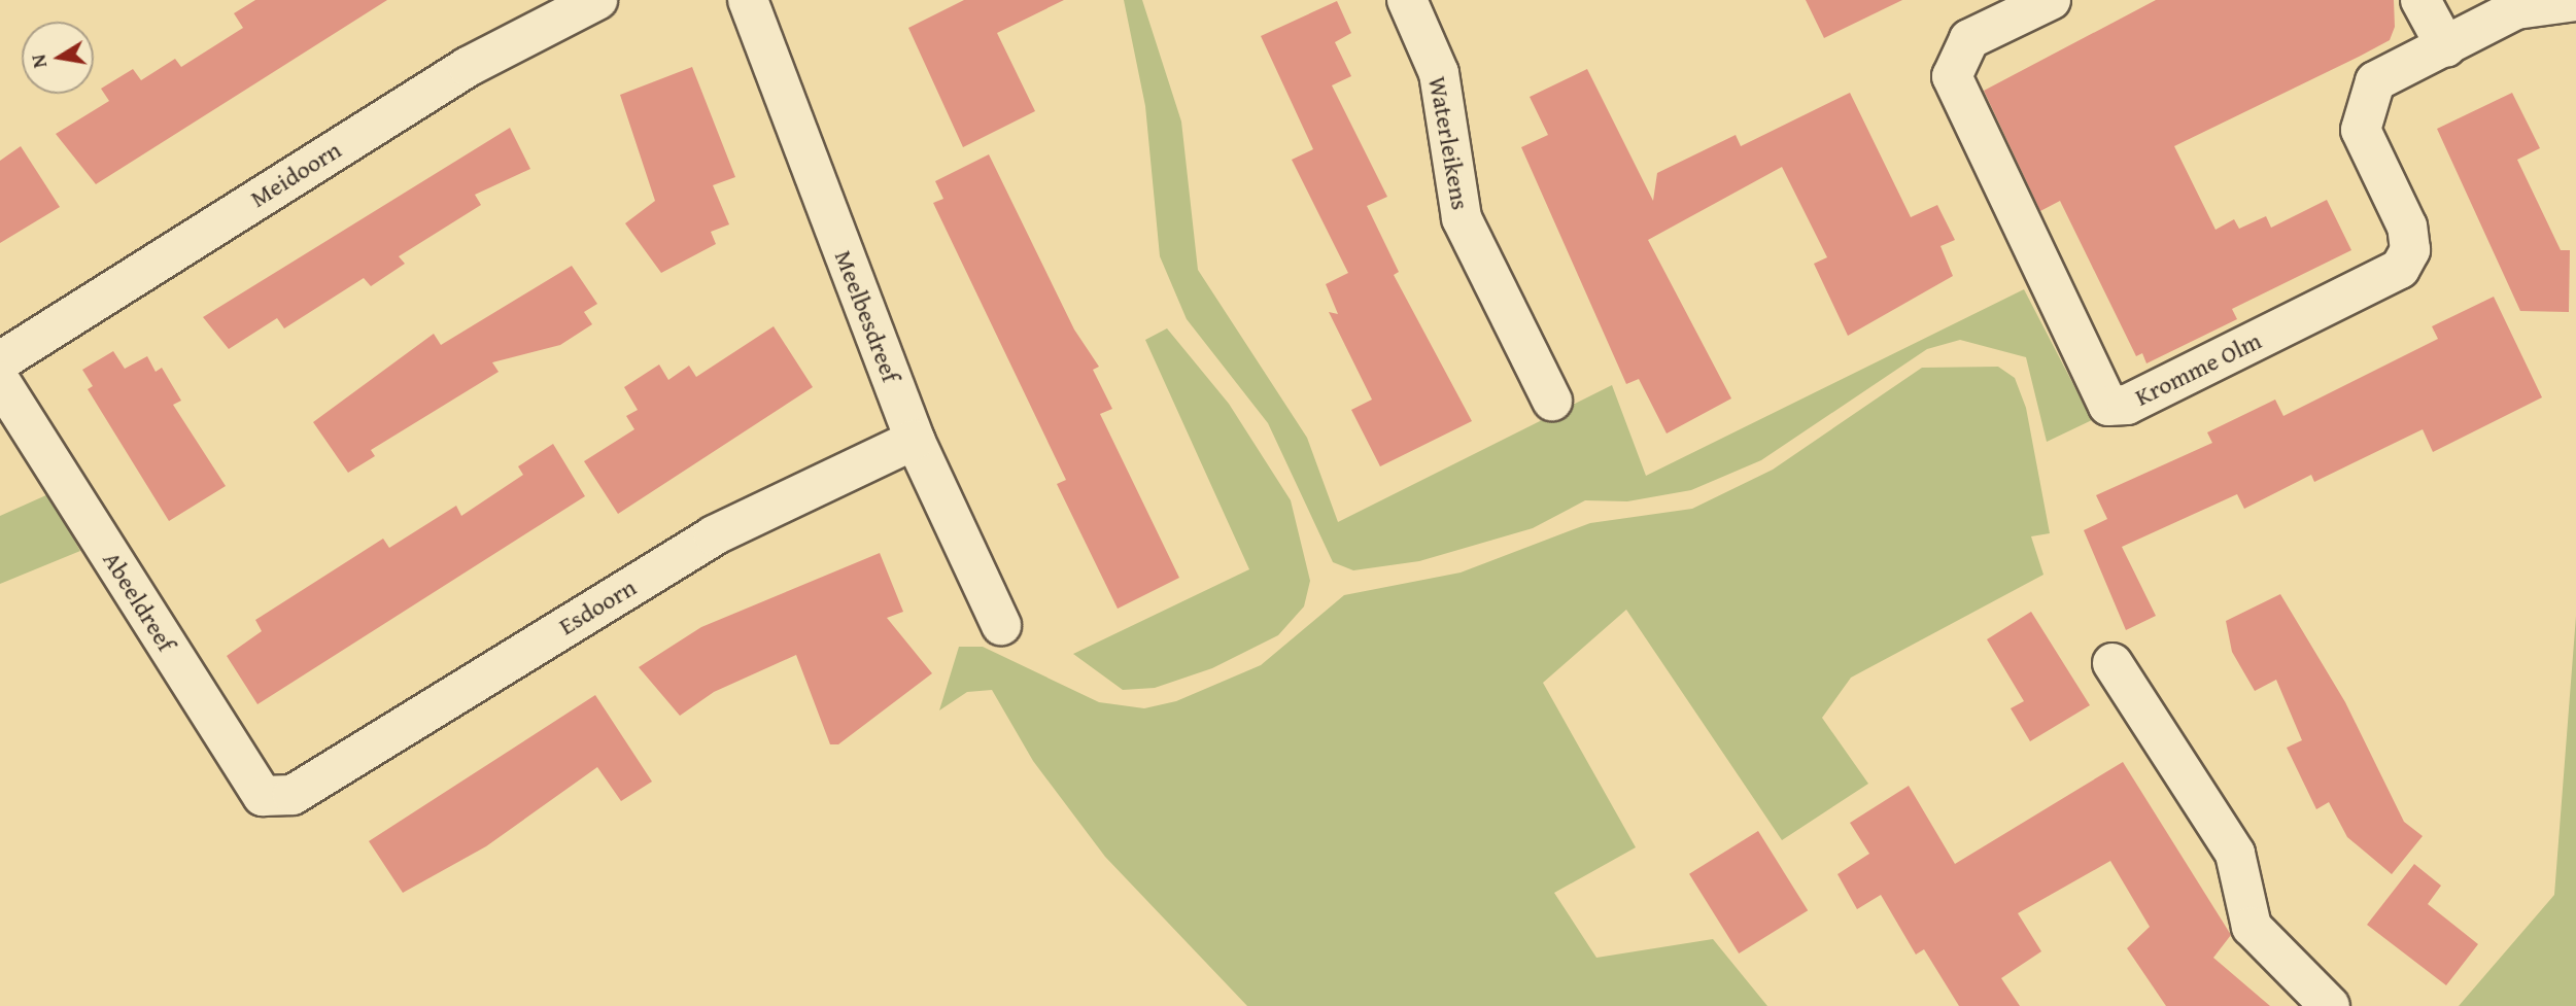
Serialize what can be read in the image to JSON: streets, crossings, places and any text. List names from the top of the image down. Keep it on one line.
{"streets":{"street":["Waterleikens","Meidoorn","Meelbesdreef","Kromme Olm","Abeeldreef","Esdoorn"]},"crossings":[["Meelbesdreef","Esdoorn"],["Abeeldreef","Esdoorn"]],"north":"left"}
